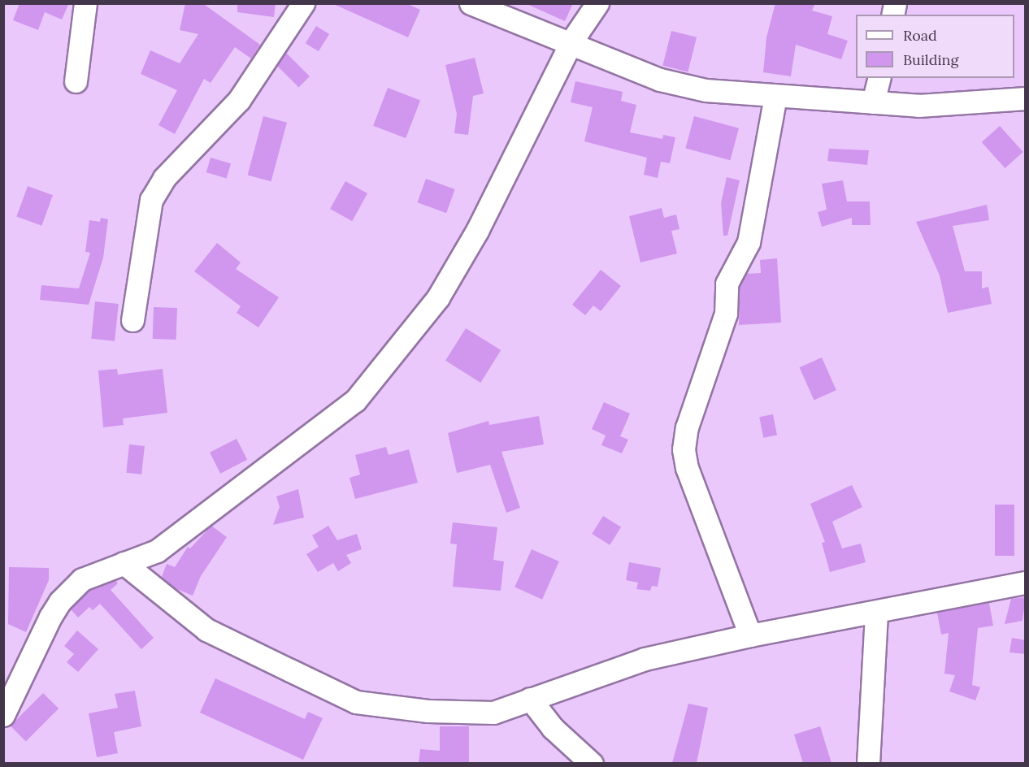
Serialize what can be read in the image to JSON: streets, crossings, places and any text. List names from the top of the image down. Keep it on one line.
{"legend":["Road","Building"]}
